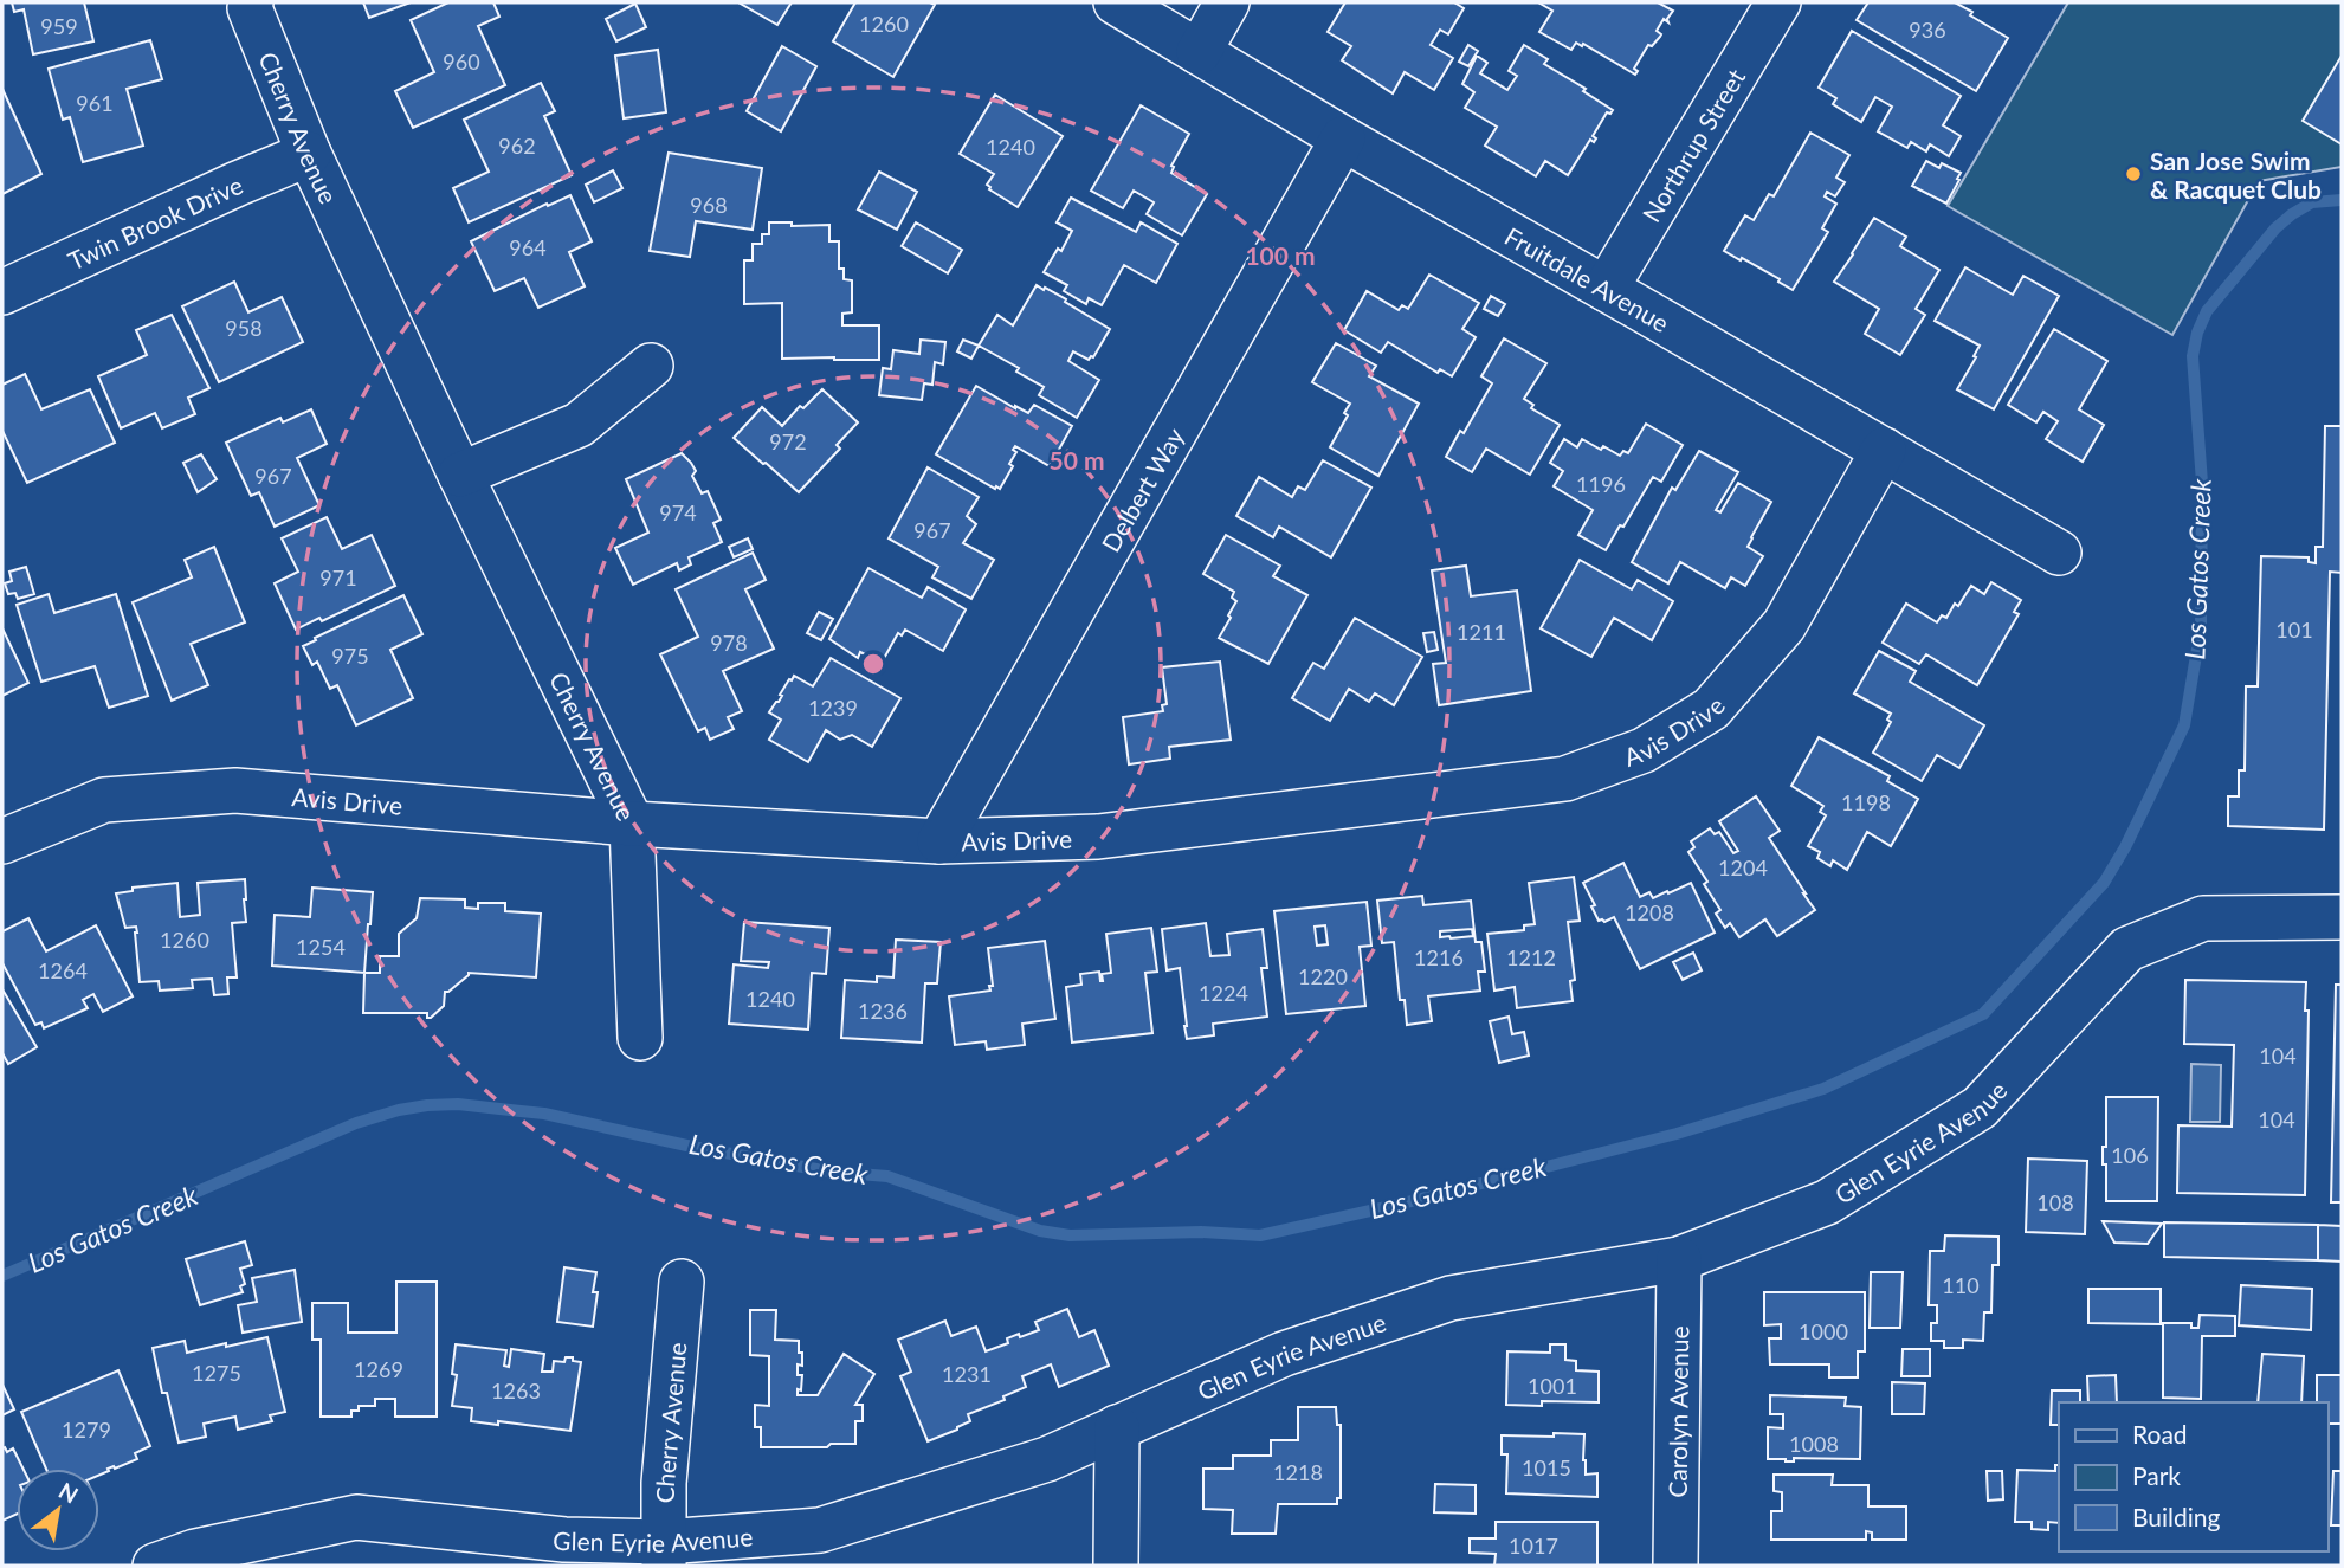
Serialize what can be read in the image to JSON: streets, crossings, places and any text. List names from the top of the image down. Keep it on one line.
{"streets":{"street":["Cherry Avenue","Northrup Street","Twin Brook Drive","Fruitdale Avenue","Delbert Way","Avis Drive","Glen Eyrie Avenue","Carolyn Avenue"]},"crossings":[["Cherry Avenue","Twin Brook Drive"],["Cherry Avenue","Avis Drive"],["Cherry Avenue","Glen Eyrie Avenue"],["Northrup Street","Fruitdale Avenue"],["Fruitdale Avenue","Delbert Way"],["Fruitdale Avenue","Avis Drive"],["Delbert Way","Avis Drive"],["Glen Eyrie Avenue","Carolyn Avenue"]],"water":["Los Gatos Creek"],"places":["San Jose Swim & Racquet Club"],"house_numbers":["1260","959","936","960","961","962","1240","968","964","958","972","967","1196","974","967","971","101","1211","978","975","1239","1198","1204","1208","1260","1254","1216","1212","1264","1220","1224","1240","1236","104","104","106","108","110","1000","1269","1275","1231","1001","1263","1279","1008","1015","1218","1017"],"legend":["Road","Park","Building"],"north":"top right","rings":["100 m","50 m"]}
